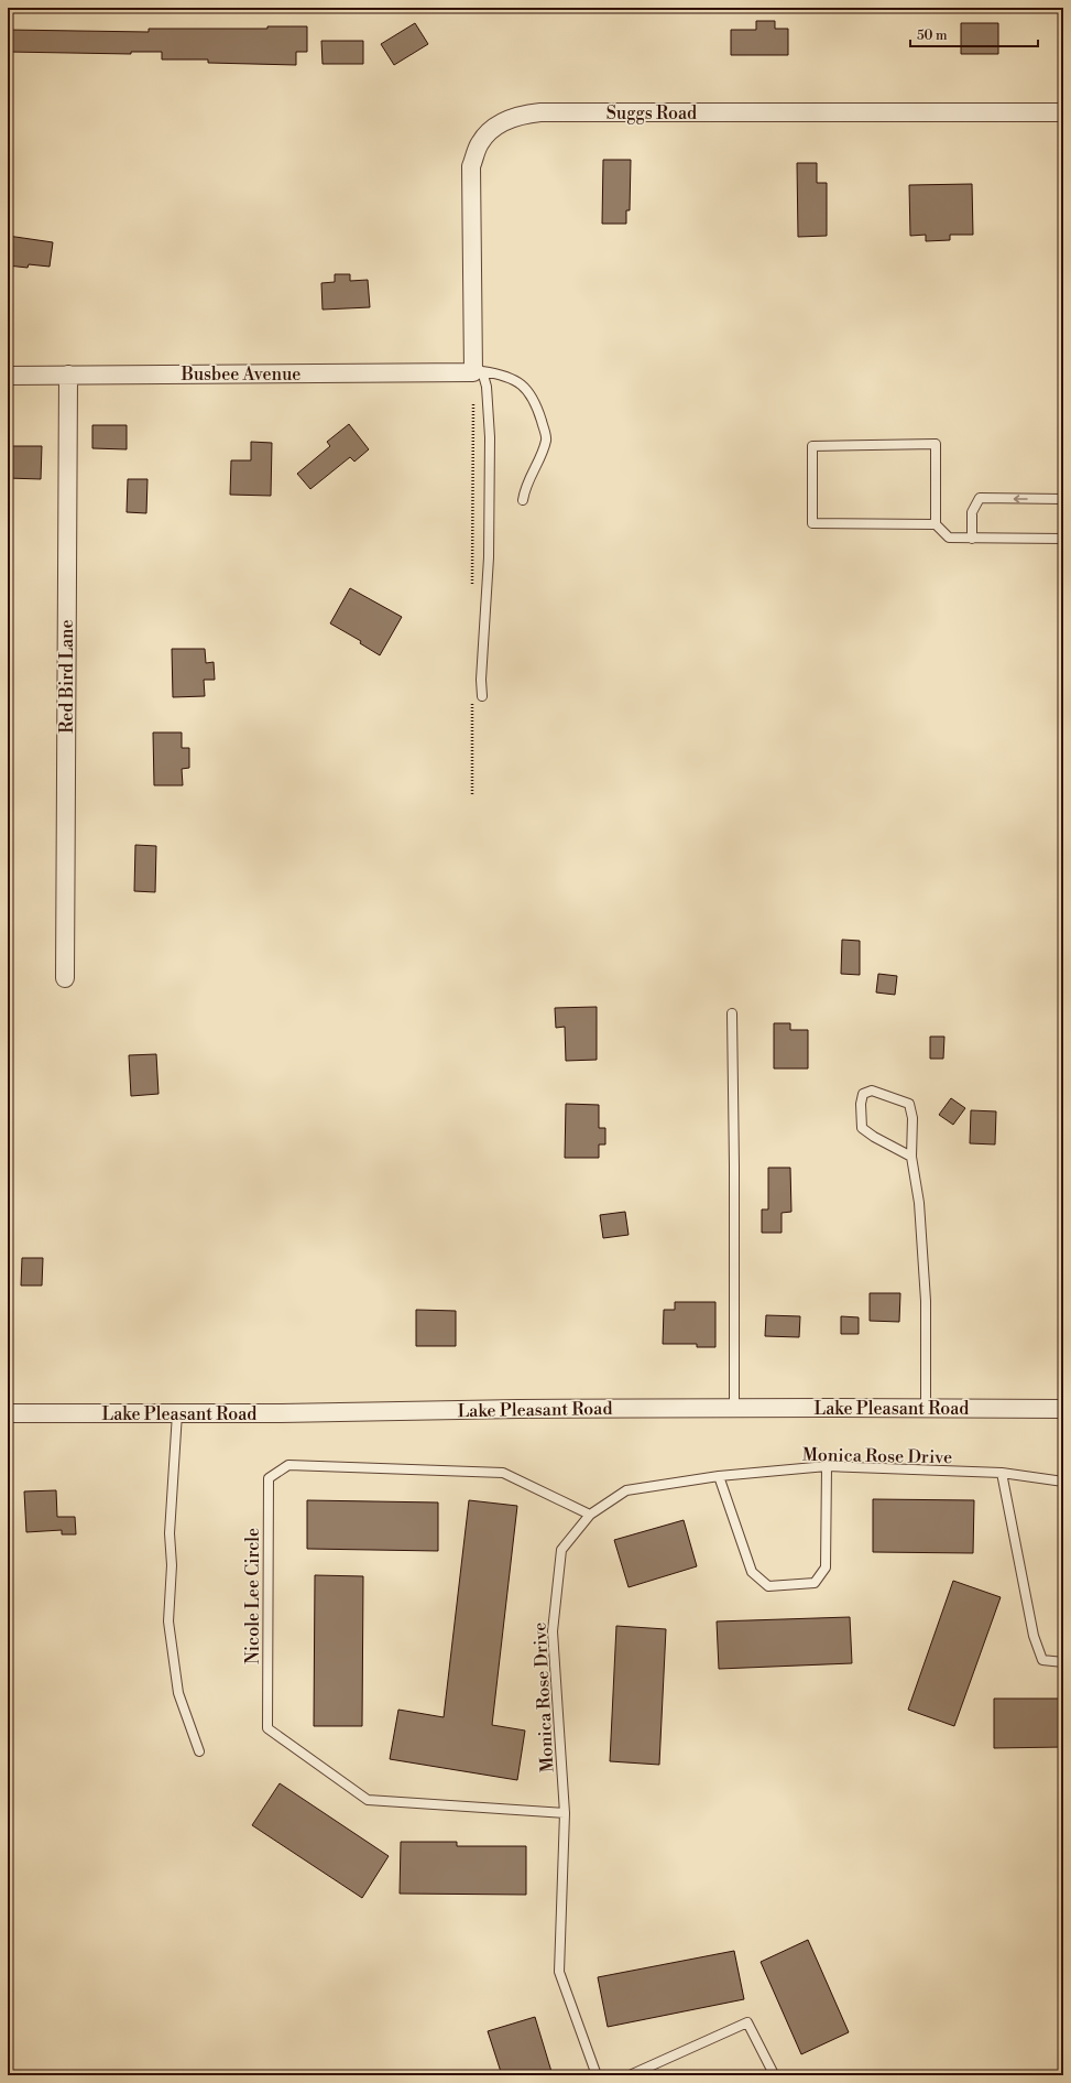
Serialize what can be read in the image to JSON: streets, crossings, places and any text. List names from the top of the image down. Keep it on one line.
{"streets":{"street":["Suggs Road","Busbee Avenue","Red Bird Lane","Lake Pleasant Road"],"lane":["Monica Rose Drive","Nicole Lee Circle"]},"crossings":[["Suggs Road","Busbee Avenue"],["Busbee Avenue","Red Bird Lane"],["Monica Rose Drive","Nicole Lee Circle"]],"scale_bar":"50 m"}
